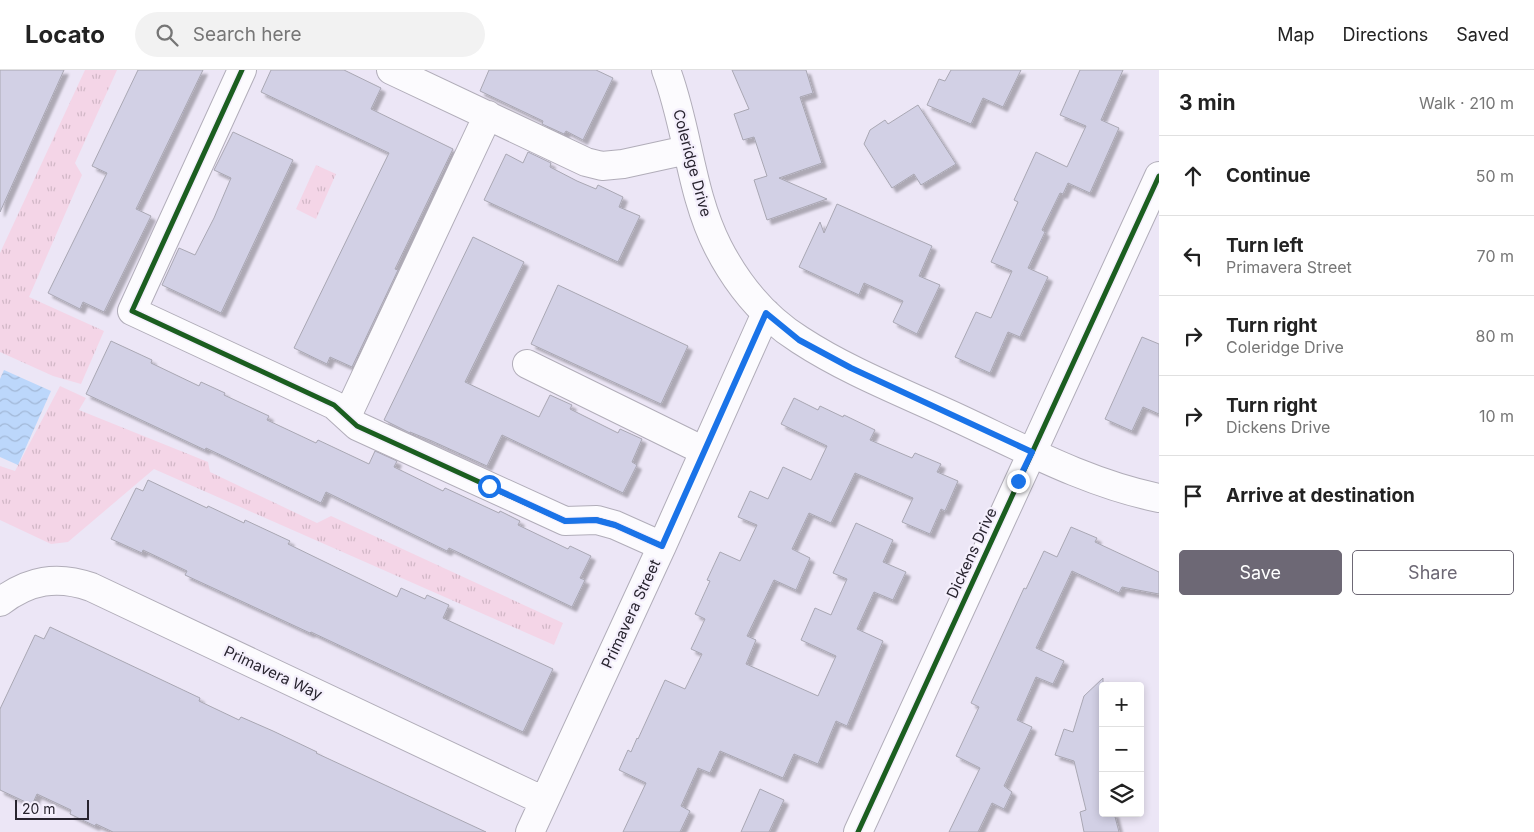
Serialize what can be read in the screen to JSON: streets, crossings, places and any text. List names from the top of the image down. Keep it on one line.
{"streets":{"street":["Coleridge Drive","Dickens Drive","Primavera Street","Primavera Way"]},"crossings":[["Coleridge Drive","Dickens Drive"],["Coleridge Drive","Primavera Street"],["Primavera Street","Primavera Way"]],"scale_bar":"20 m","page":{"header":"Locato","search":"Search here","nav":["Map","Directions","Saved"],"heading":["3 min","Walk · 210 m"],"list":[["Continue","50 m"],["Turn left","Primavera Street","70 m"],["Turn right","Coleridge Drive","80 m"],["Turn right","Dickens Drive","10 m"],"Arrive at destination"],"buttons":["Save","Share"],"map_buttons":["+","−"],"scale":"20 m"}}
